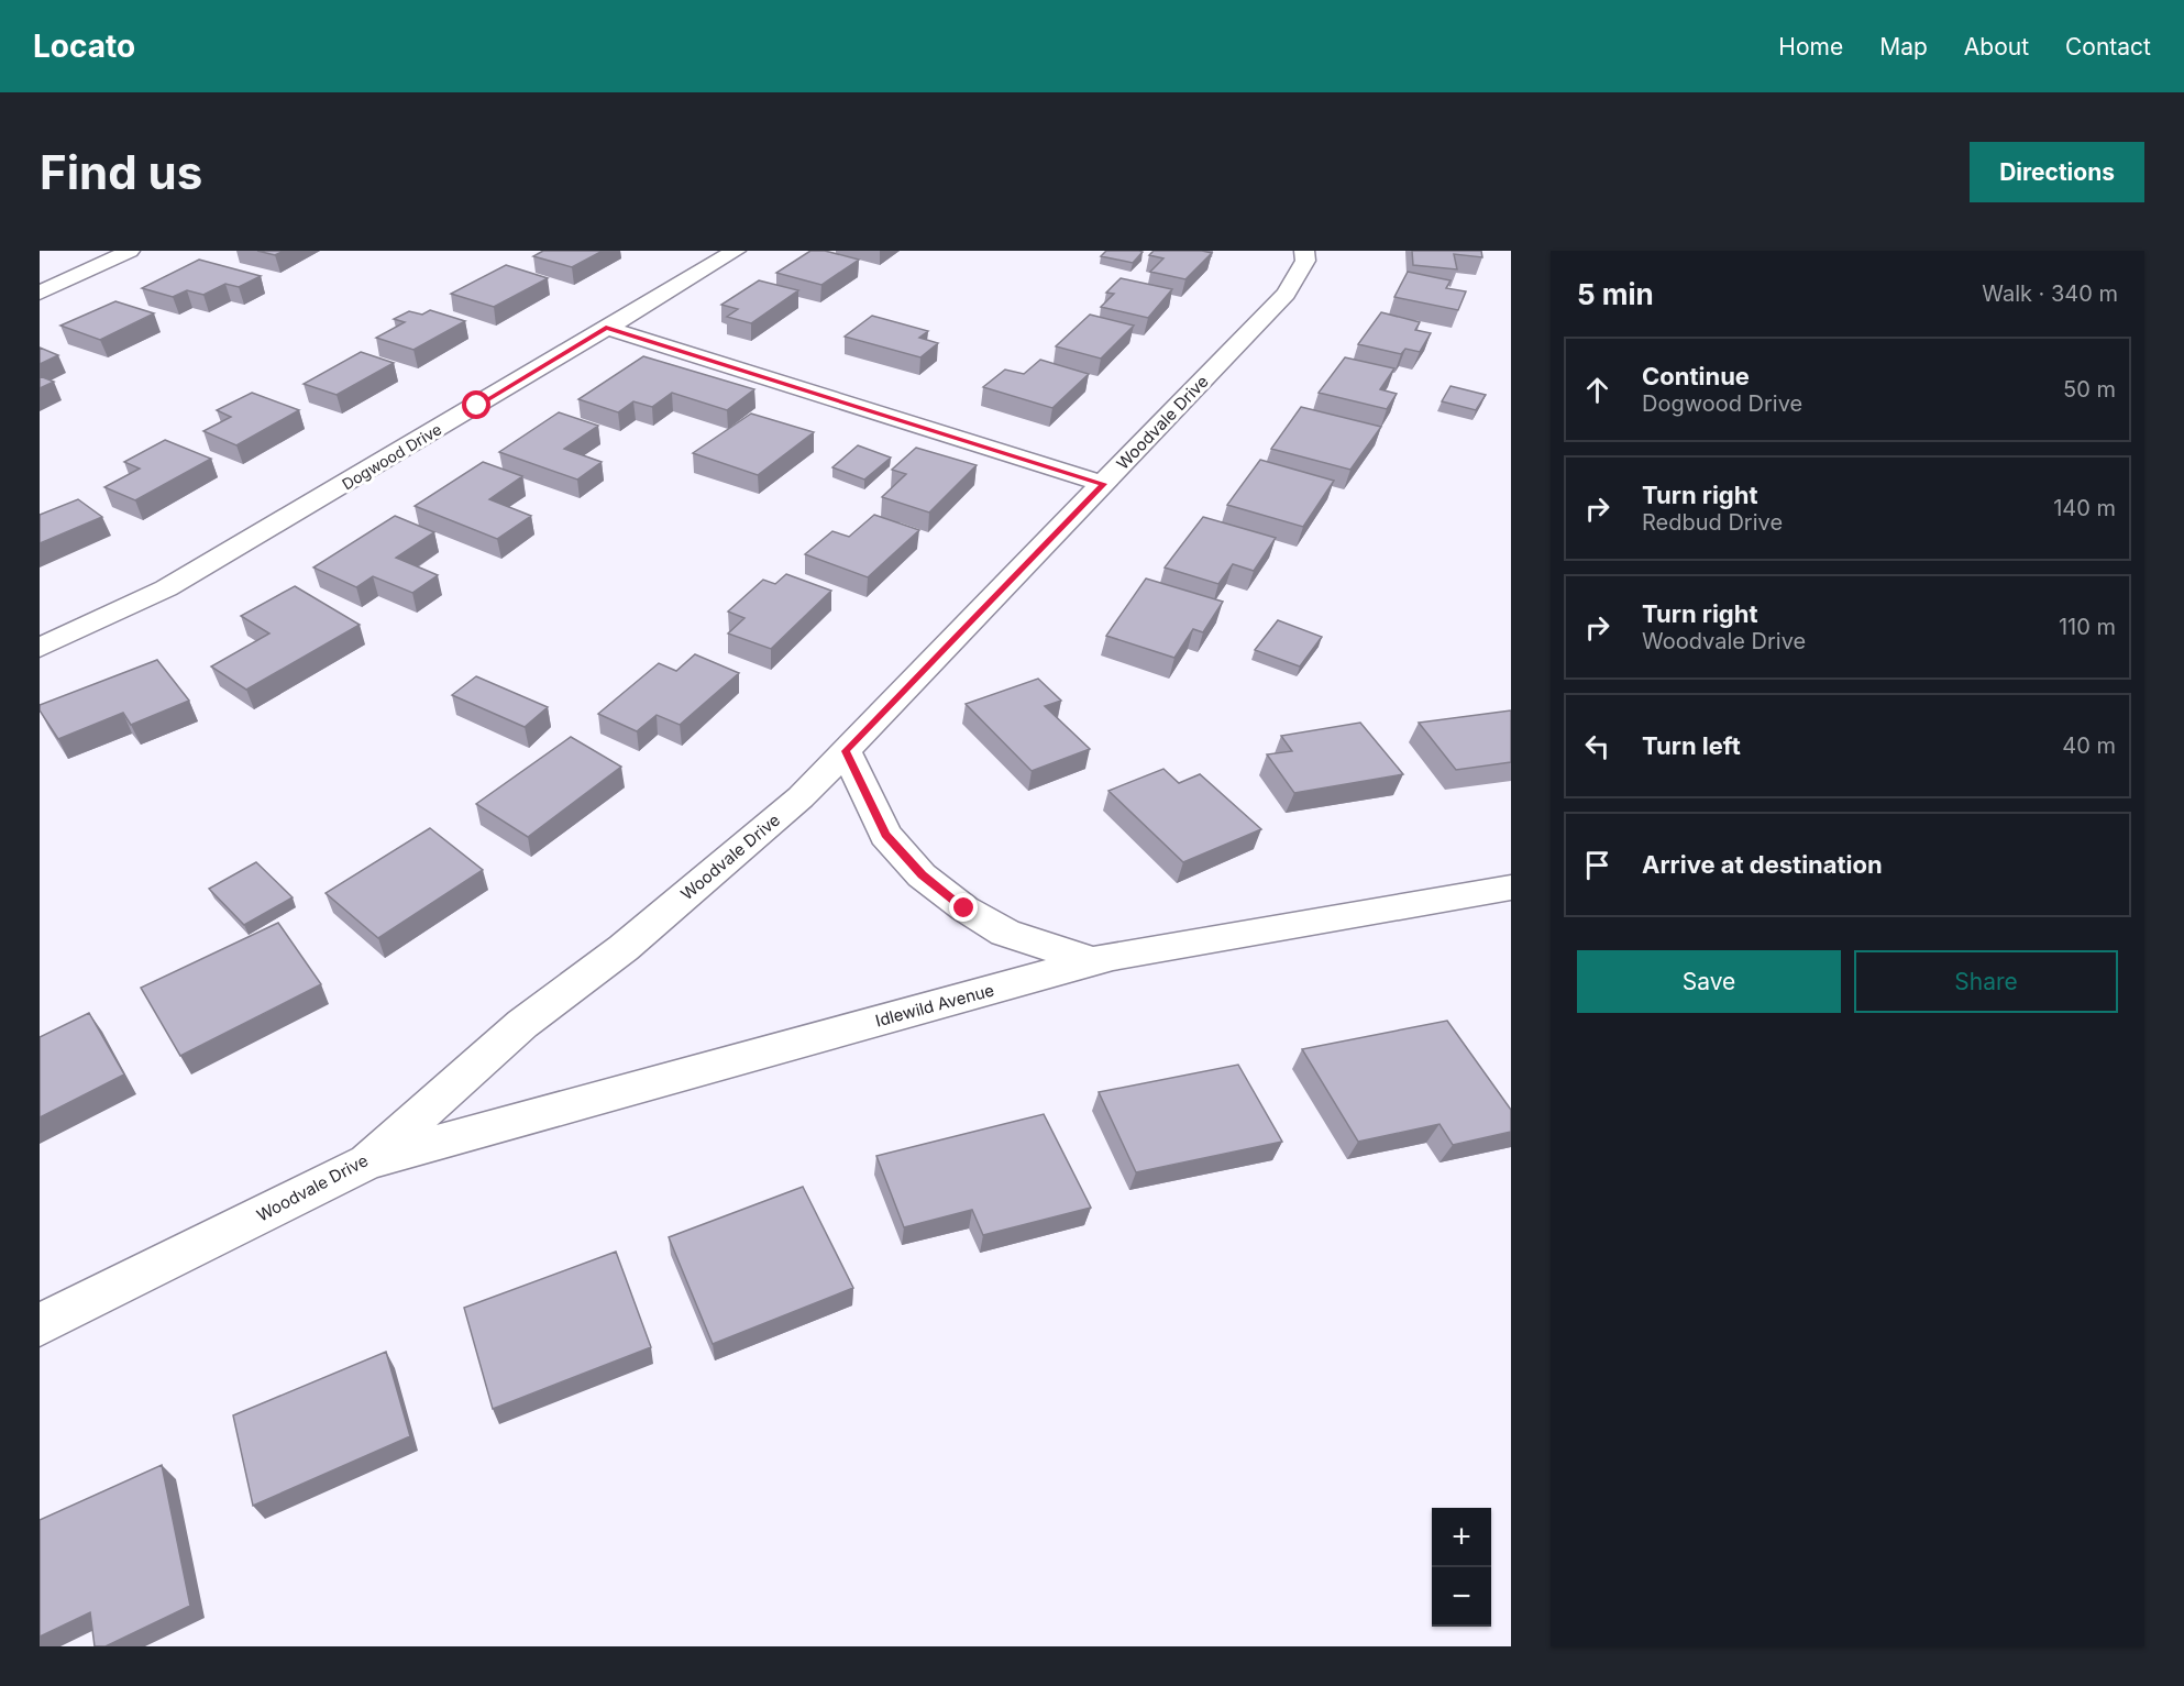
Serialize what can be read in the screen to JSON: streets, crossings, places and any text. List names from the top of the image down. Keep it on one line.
{"streets":{"street":["Woodvale Drive","Dogwood Drive","Idlewild Avenue"]},"crossings":[["Woodvale Drive","Idlewild Avenue"]],"page":{"header":"Locato","nav":["Home","Map","About","Contact"],"buttons":["Directions",["Save","Share"]],"title":"Find us","heading":["5 min","Walk · 340 m"],"list":[["Continue","Dogwood Drive","50 m"],["Turn right","Redbud Drive","140 m"],["Turn right","Woodvale Drive","110 m"],["Turn left","40 m"],"Arrive at destination"],"map_buttons":["+","−"]}}
